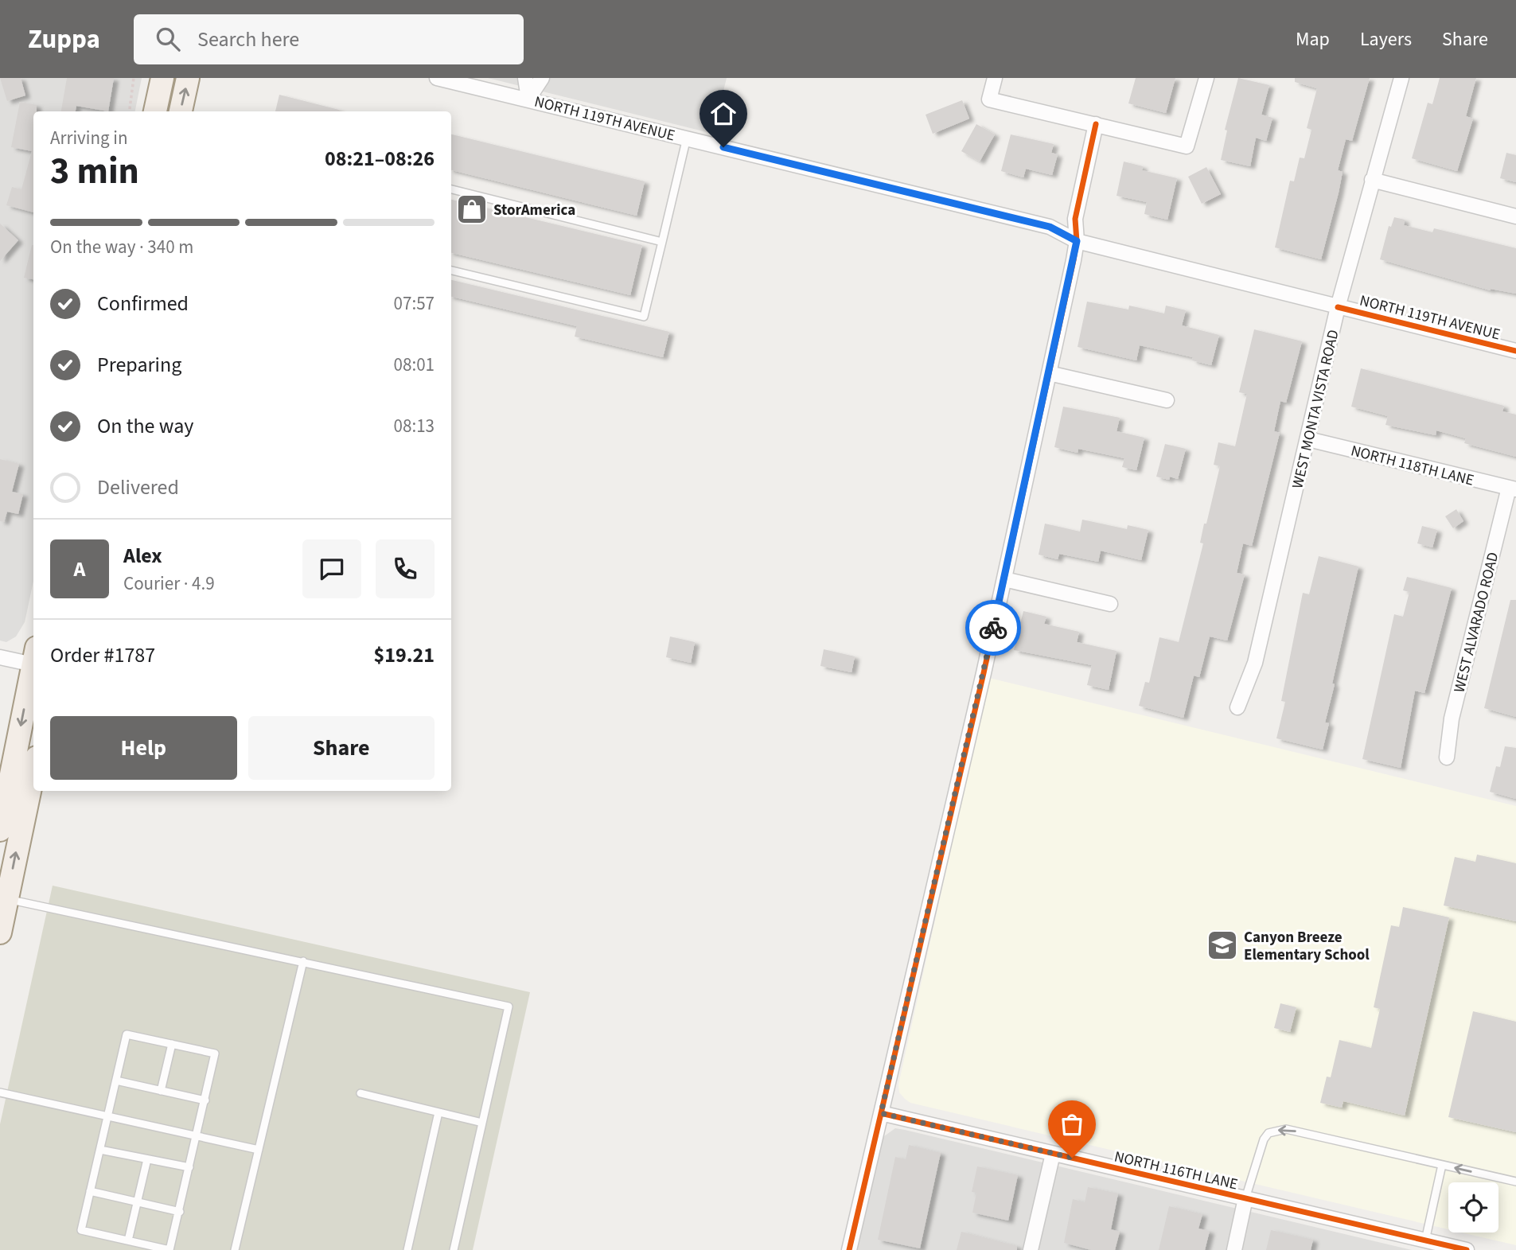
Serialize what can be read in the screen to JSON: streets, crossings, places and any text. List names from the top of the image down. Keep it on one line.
{"streets":{"street":["NORTH 119TH AVENUE","WEST MONTA VISTA ROAD","NORTH 118TH LANE","WEST ALVARADO ROAD","NORTH 116TH LANE"]},"crossings":[["NORTH 119TH AVENUE","WEST MONTA VISTA ROAD"],["WEST MONTA VISTA ROAD","NORTH 118TH LANE"],["NORTH 118TH LANE","WEST ALVARADO ROAD"]],"places":{"shop":["StorAmerica"],"school or university":["Canyon Breeze Elementary School"]},"page":{"header":"Zuppa","search":"Search here","nav":["Map","Layers","Share"],"heading":["3 min","Arriving in","08:21–08:26"],"panel":["Alex","Courier · 4.9","Order #1787","$19.21"],"bar":"On the way · 340 m","list":[["Confirmed","07:57"],["Preparing","08:01"],["On the way","08:13"],"Delivered"],"round":"A","buttons":["Help","Share"]}}
